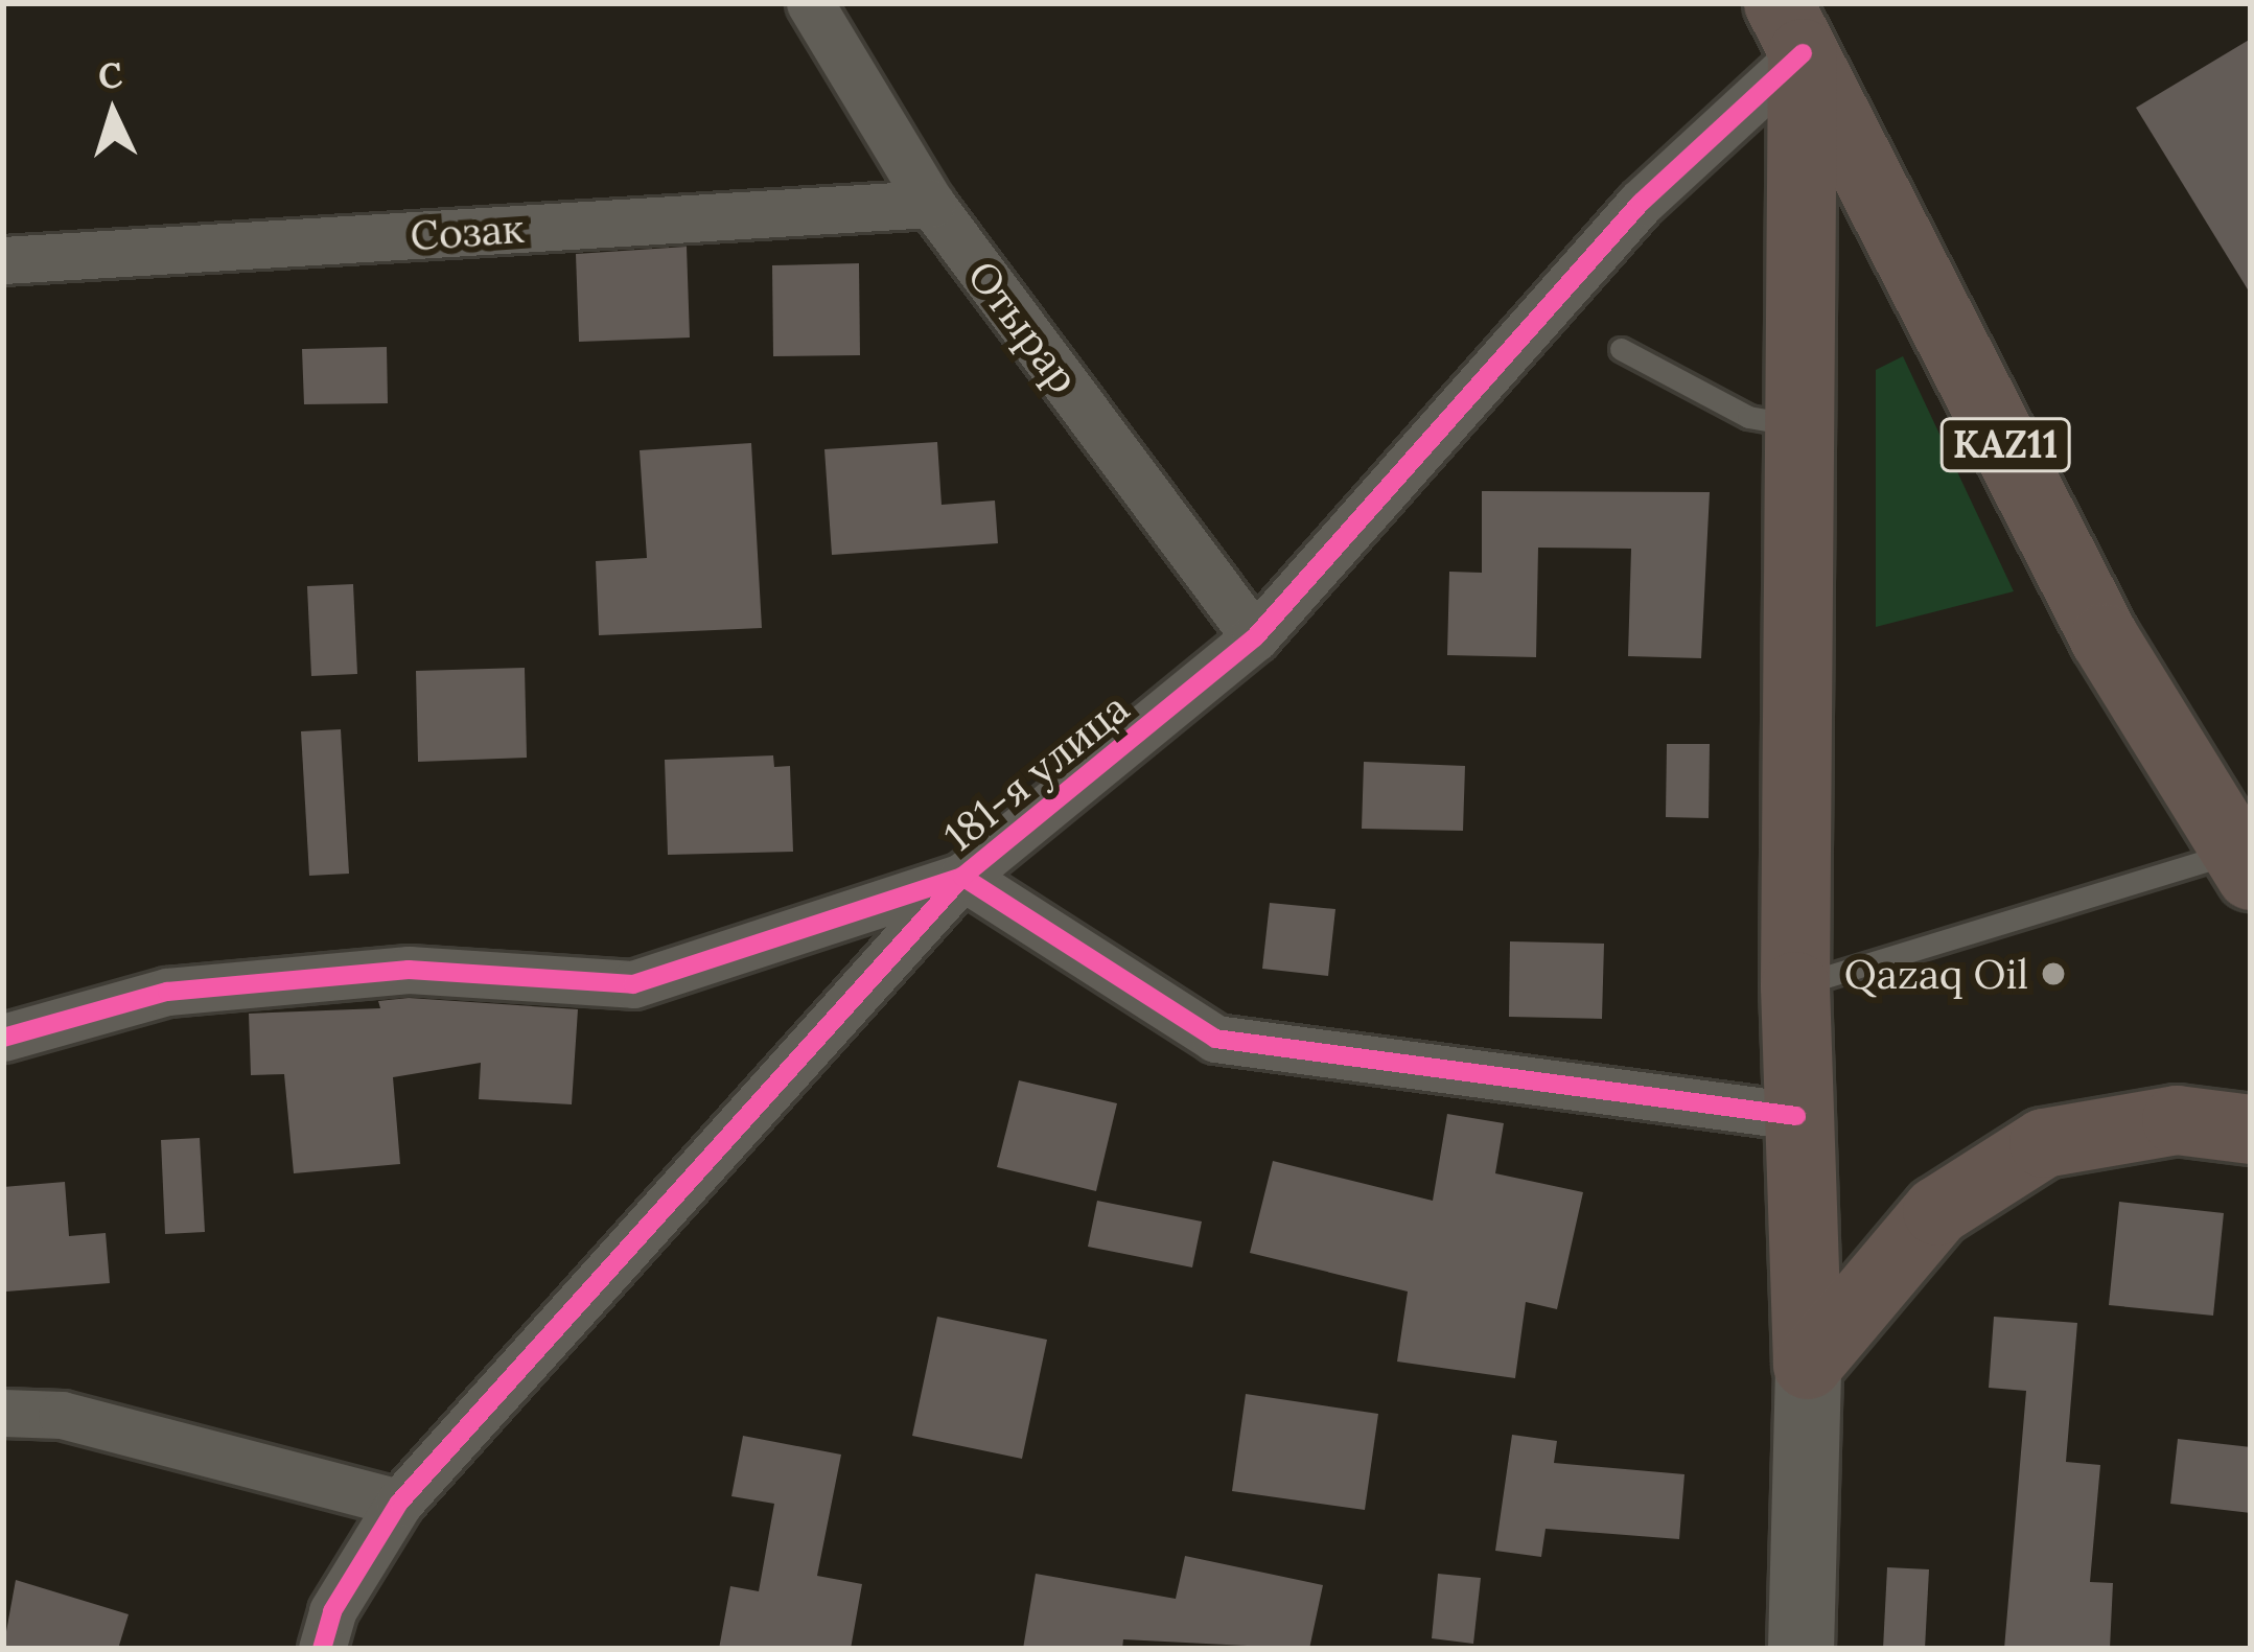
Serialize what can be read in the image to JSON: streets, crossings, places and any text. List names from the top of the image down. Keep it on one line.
{"streets":{"highway":["KAZ11"],"street":["Созак","Отырар","181-я улица"]},"crossings":[["Созак","Отырар"],["Отырар","181-я улица"],["KAZ11","181-я улица"]],"places":["Qazaq Oil"],"north":"top"}
